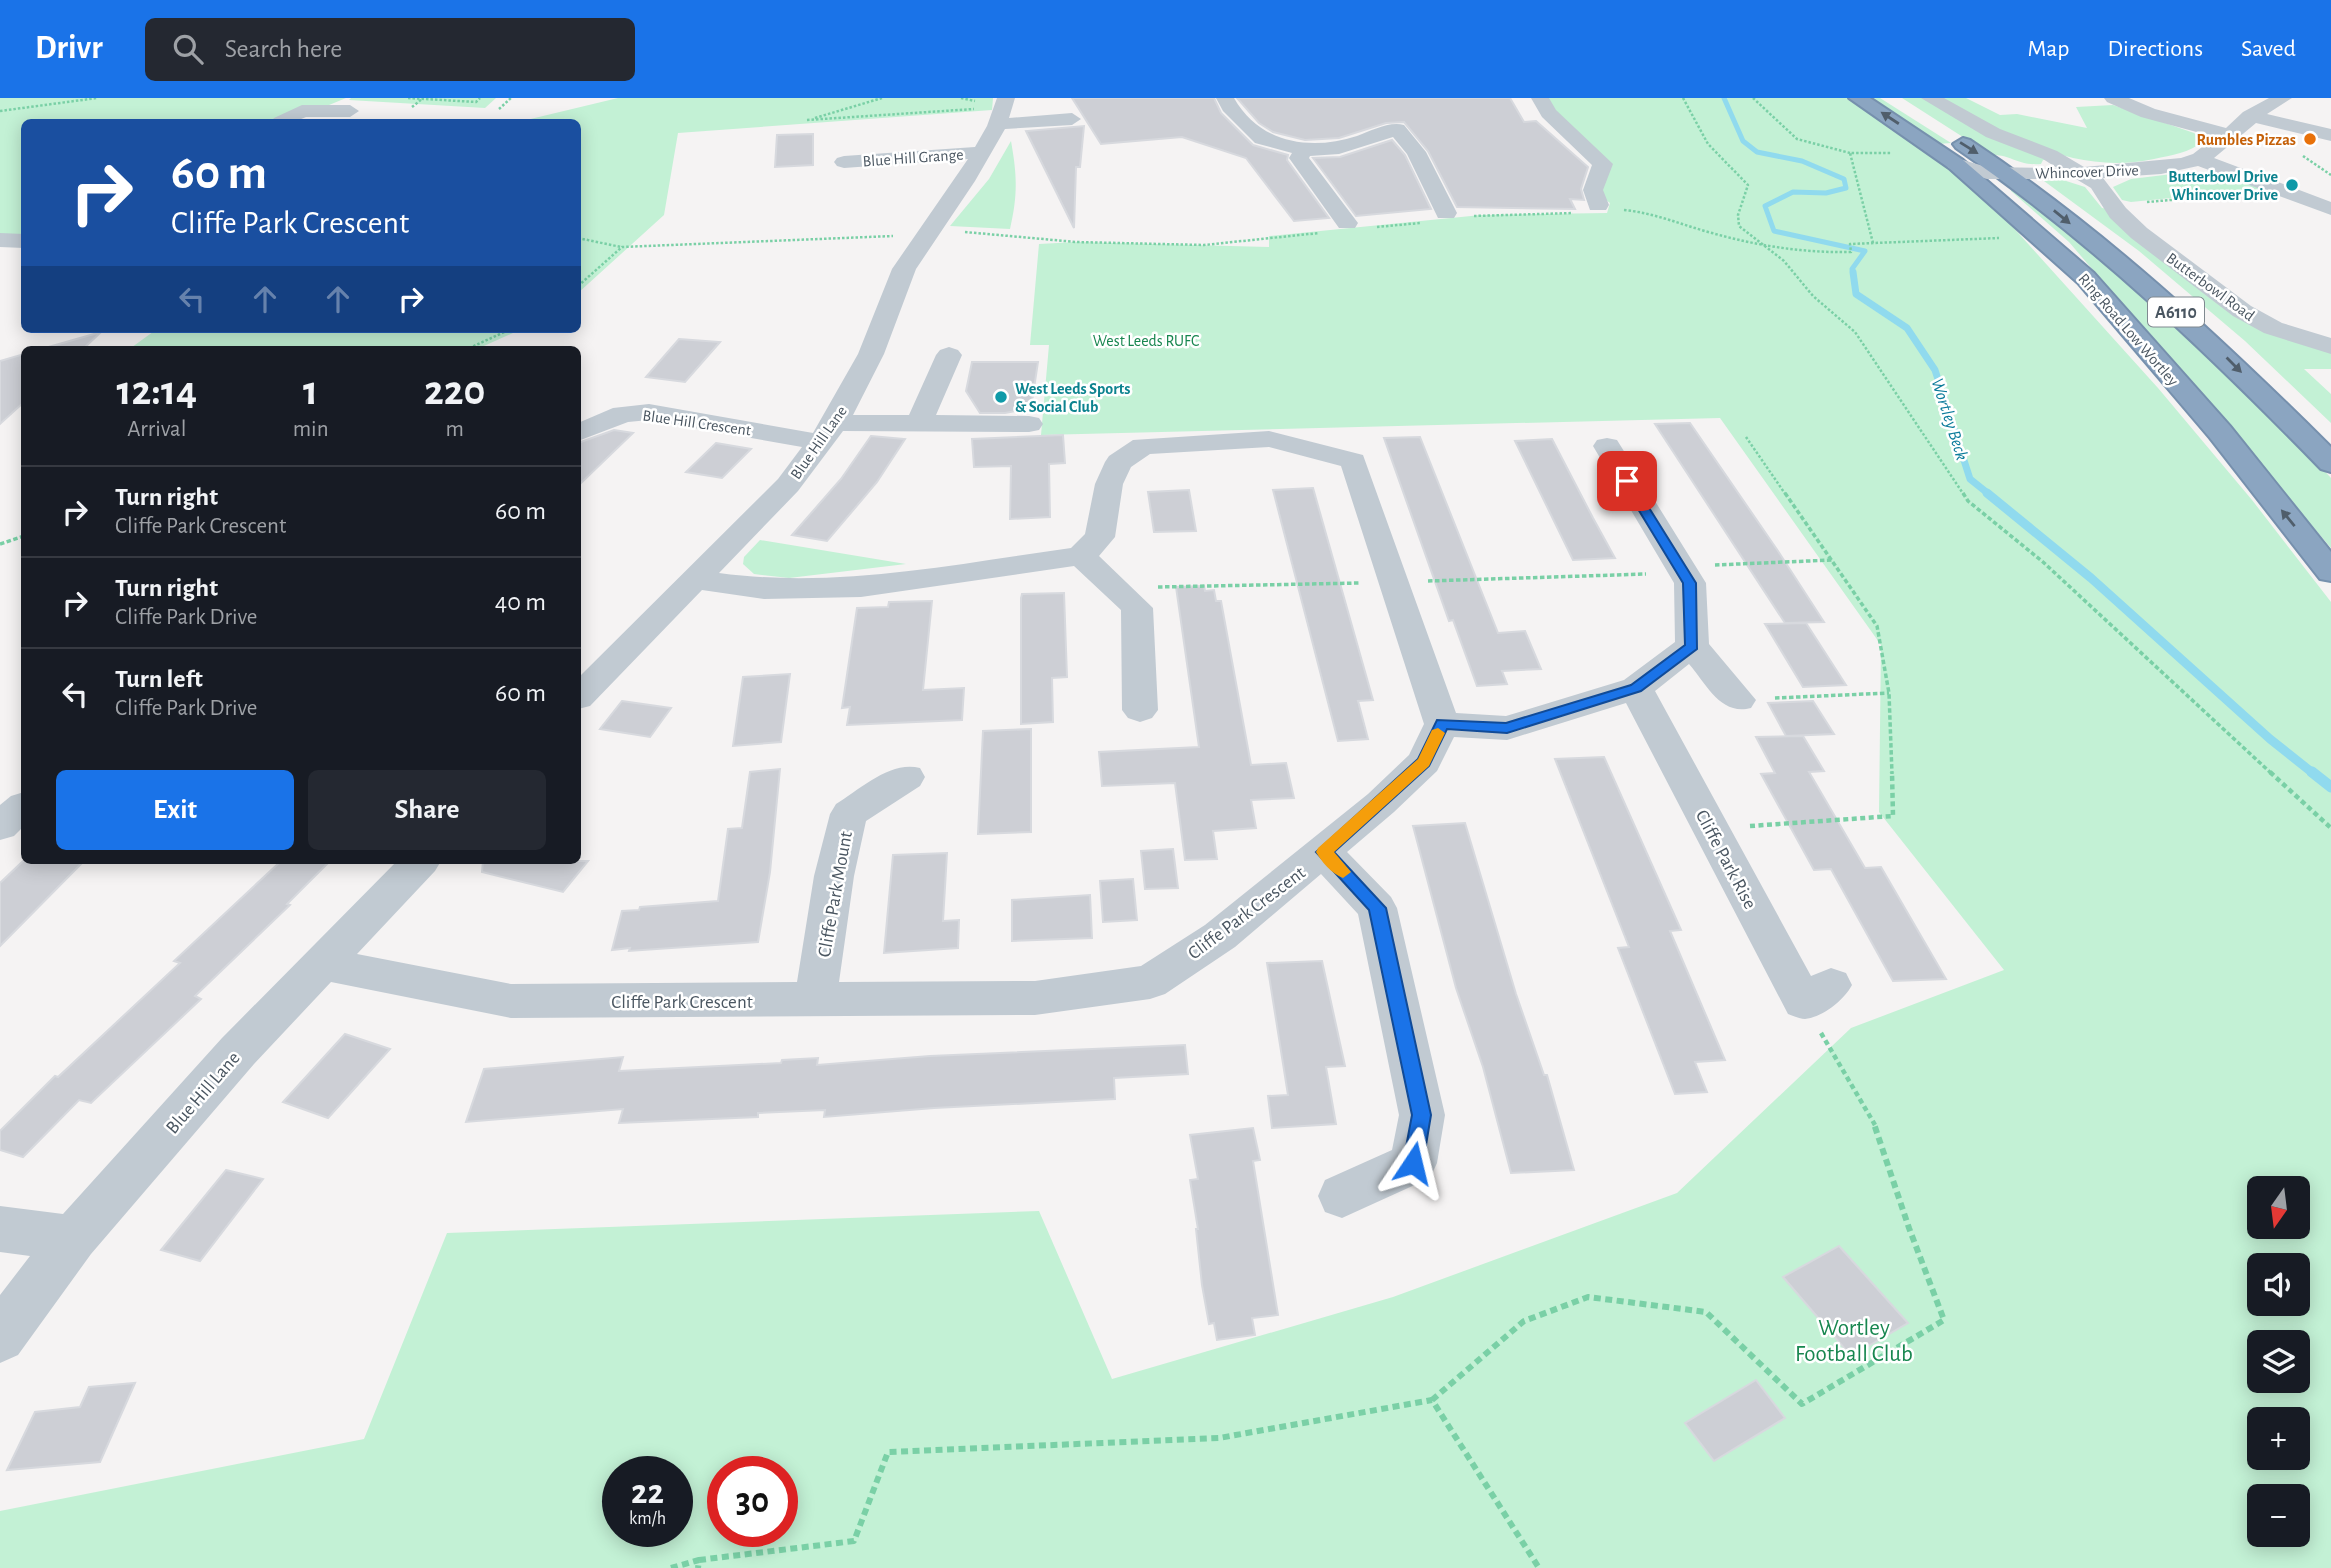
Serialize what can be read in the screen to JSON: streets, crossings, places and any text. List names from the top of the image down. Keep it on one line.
{"streets":{"highway":["A6110","Ring Road Low Wortley"],"street":["Blue Hill Grange","Whincover Drive","Butterbowl Road","Blue Hill Crescent","Blue Hill Lane","Cliffe Park Rise","Cliffe Park Mount","Cliffe Park Crescent"]},"crossings":[["Blue Hill Grange","Blue Hill Lane"],["Whincover Drive","Butterbowl Road"],["Whincover Drive","Ring Road Low Wortley"],["Blue Hill Crescent","Blue Hill Lane"],["Blue Hill Lane","Cliffe Park Crescent"],["Cliffe Park Mount","Cliffe Park Crescent"]],"water":["Wortley Beck"],"parks":["West Leeds RUFC","Wortley Football Club"],"places":["Rumbles Pizzas","Butterbowl Drive Whincover Drive","West Leeds Sports & Social Club"],"north":"bottom","page":{"header":"Drivr","search":"Search here","nav":["Map","Directions","Saved"],"turn":["60 m","Cliffe Park Crescent"],"eta":["12:14","Arrival","1","min","220","m"],"list":[{"name":"Turn right","note":"Cliffe Park Crescent","value":"60 m"},{"name":"Turn right","note":"Cliffe Park Drive","value":"40 m"},{"name":"Turn left","note":"Cliffe Park Drive","value":"60 m"}],"buttons":["Exit","Share"],"map_buttons":["+","−"],"speed":"22 km/h","limit":"30"}}
